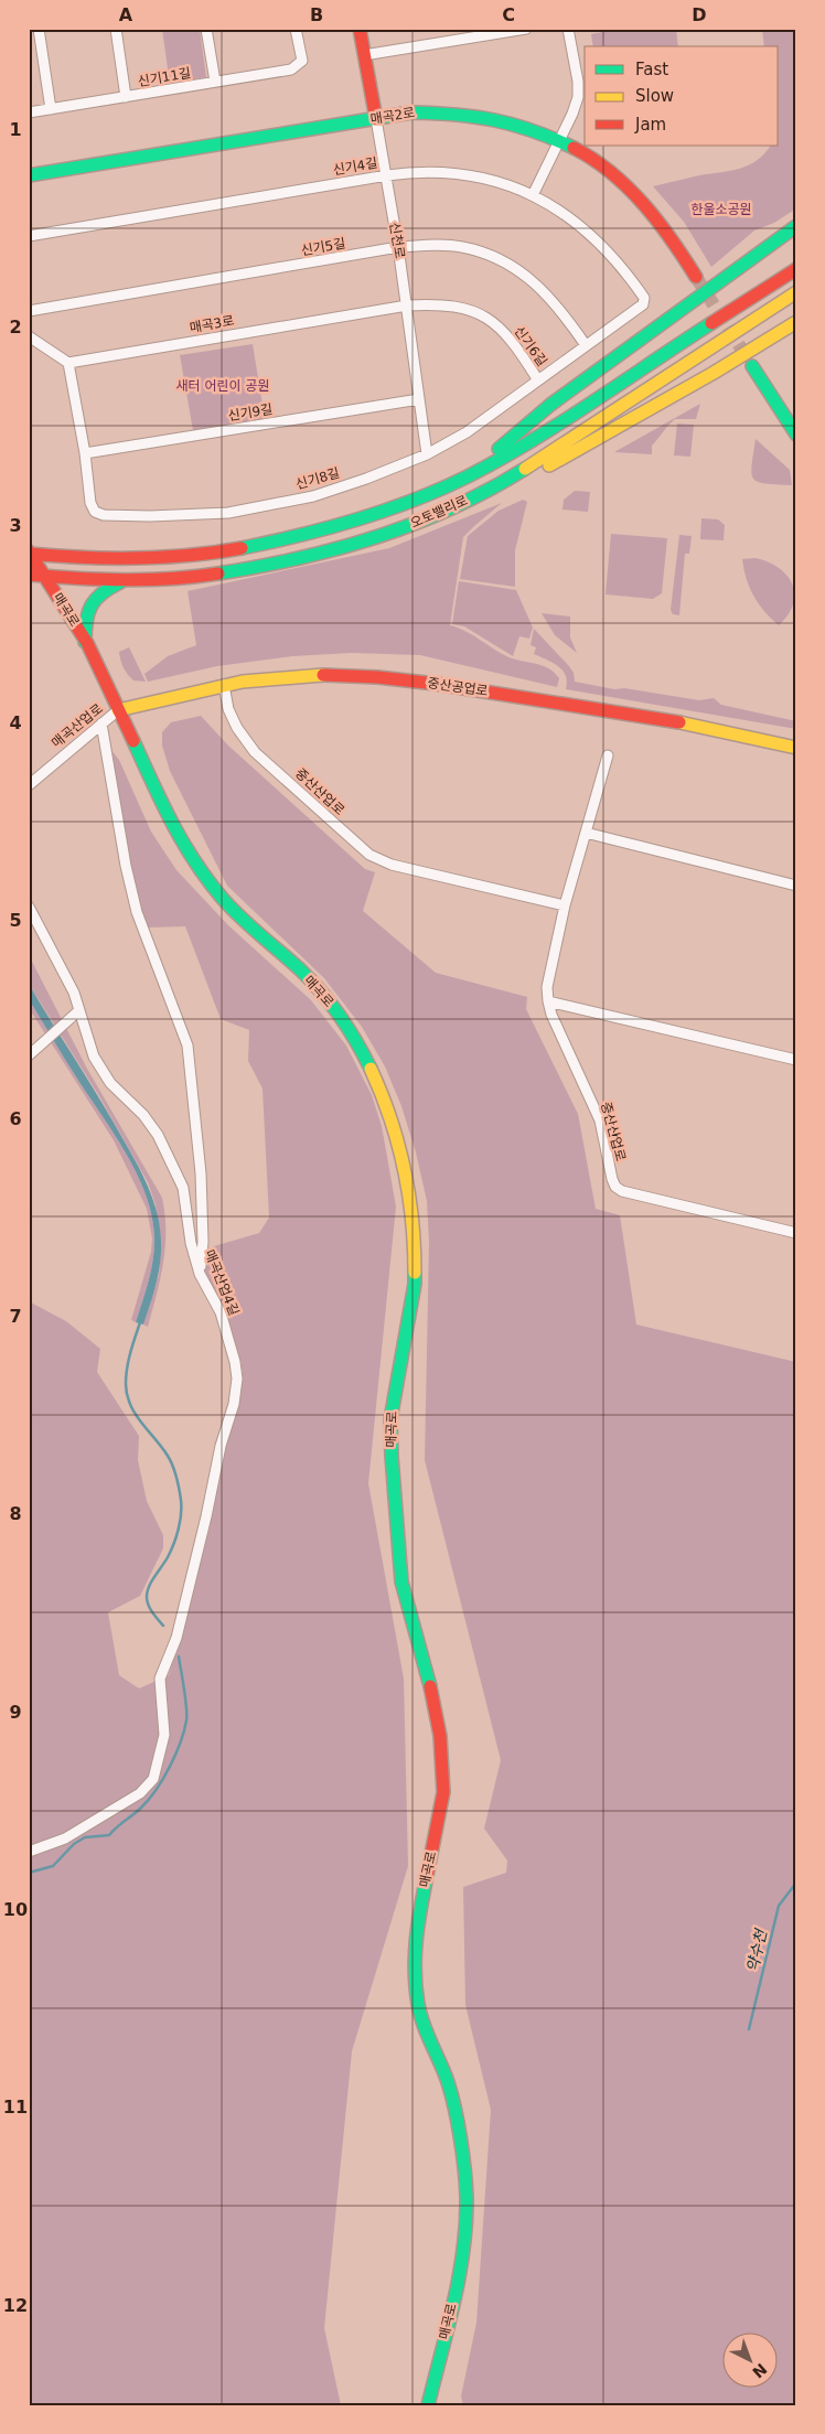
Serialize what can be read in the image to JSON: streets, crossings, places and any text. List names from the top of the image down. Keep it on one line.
{"streets":{"main road":["매곡2로","신천로","오토밸리로","매곡로","중산공업로"],"street":["신기11길","신기4길","신기5길","매곡3로","신기6길","신기9길","신기8길","매곡산업로","중산산업로","매곡산업4길"]},"crossings":[["매곡2로","신천로"],["신기4길","신천로"],["신기4길","신기8길"],["신천로","신기5길"],["신천로","매곡3로"],["신천로","신기6길"],["신천로","신기9길"],["신천로","신기8길"],["신기5길","신기8길"],["매곡3로","신기6길"],["매곡3로","신기8길"],["신기6길","신기8길"],["신기9길","신기8길"],["오토밸리로","매곡로"],["매곡로","중산공업로"],["매곡로","매곡산업로"],["중산공업로","매곡산업로"],["중산공업로","중산산업로"]],"water":["약수천"],"parks":["한울소공원","새터 어린이 공원"],"legend":["Fast","Slow","Jam"],"north":"bottom right","grid":{"columns":["A","B","C","D"],"rows":["1","2","3","4","5","6","7","8","9","10","11","12"]}}
